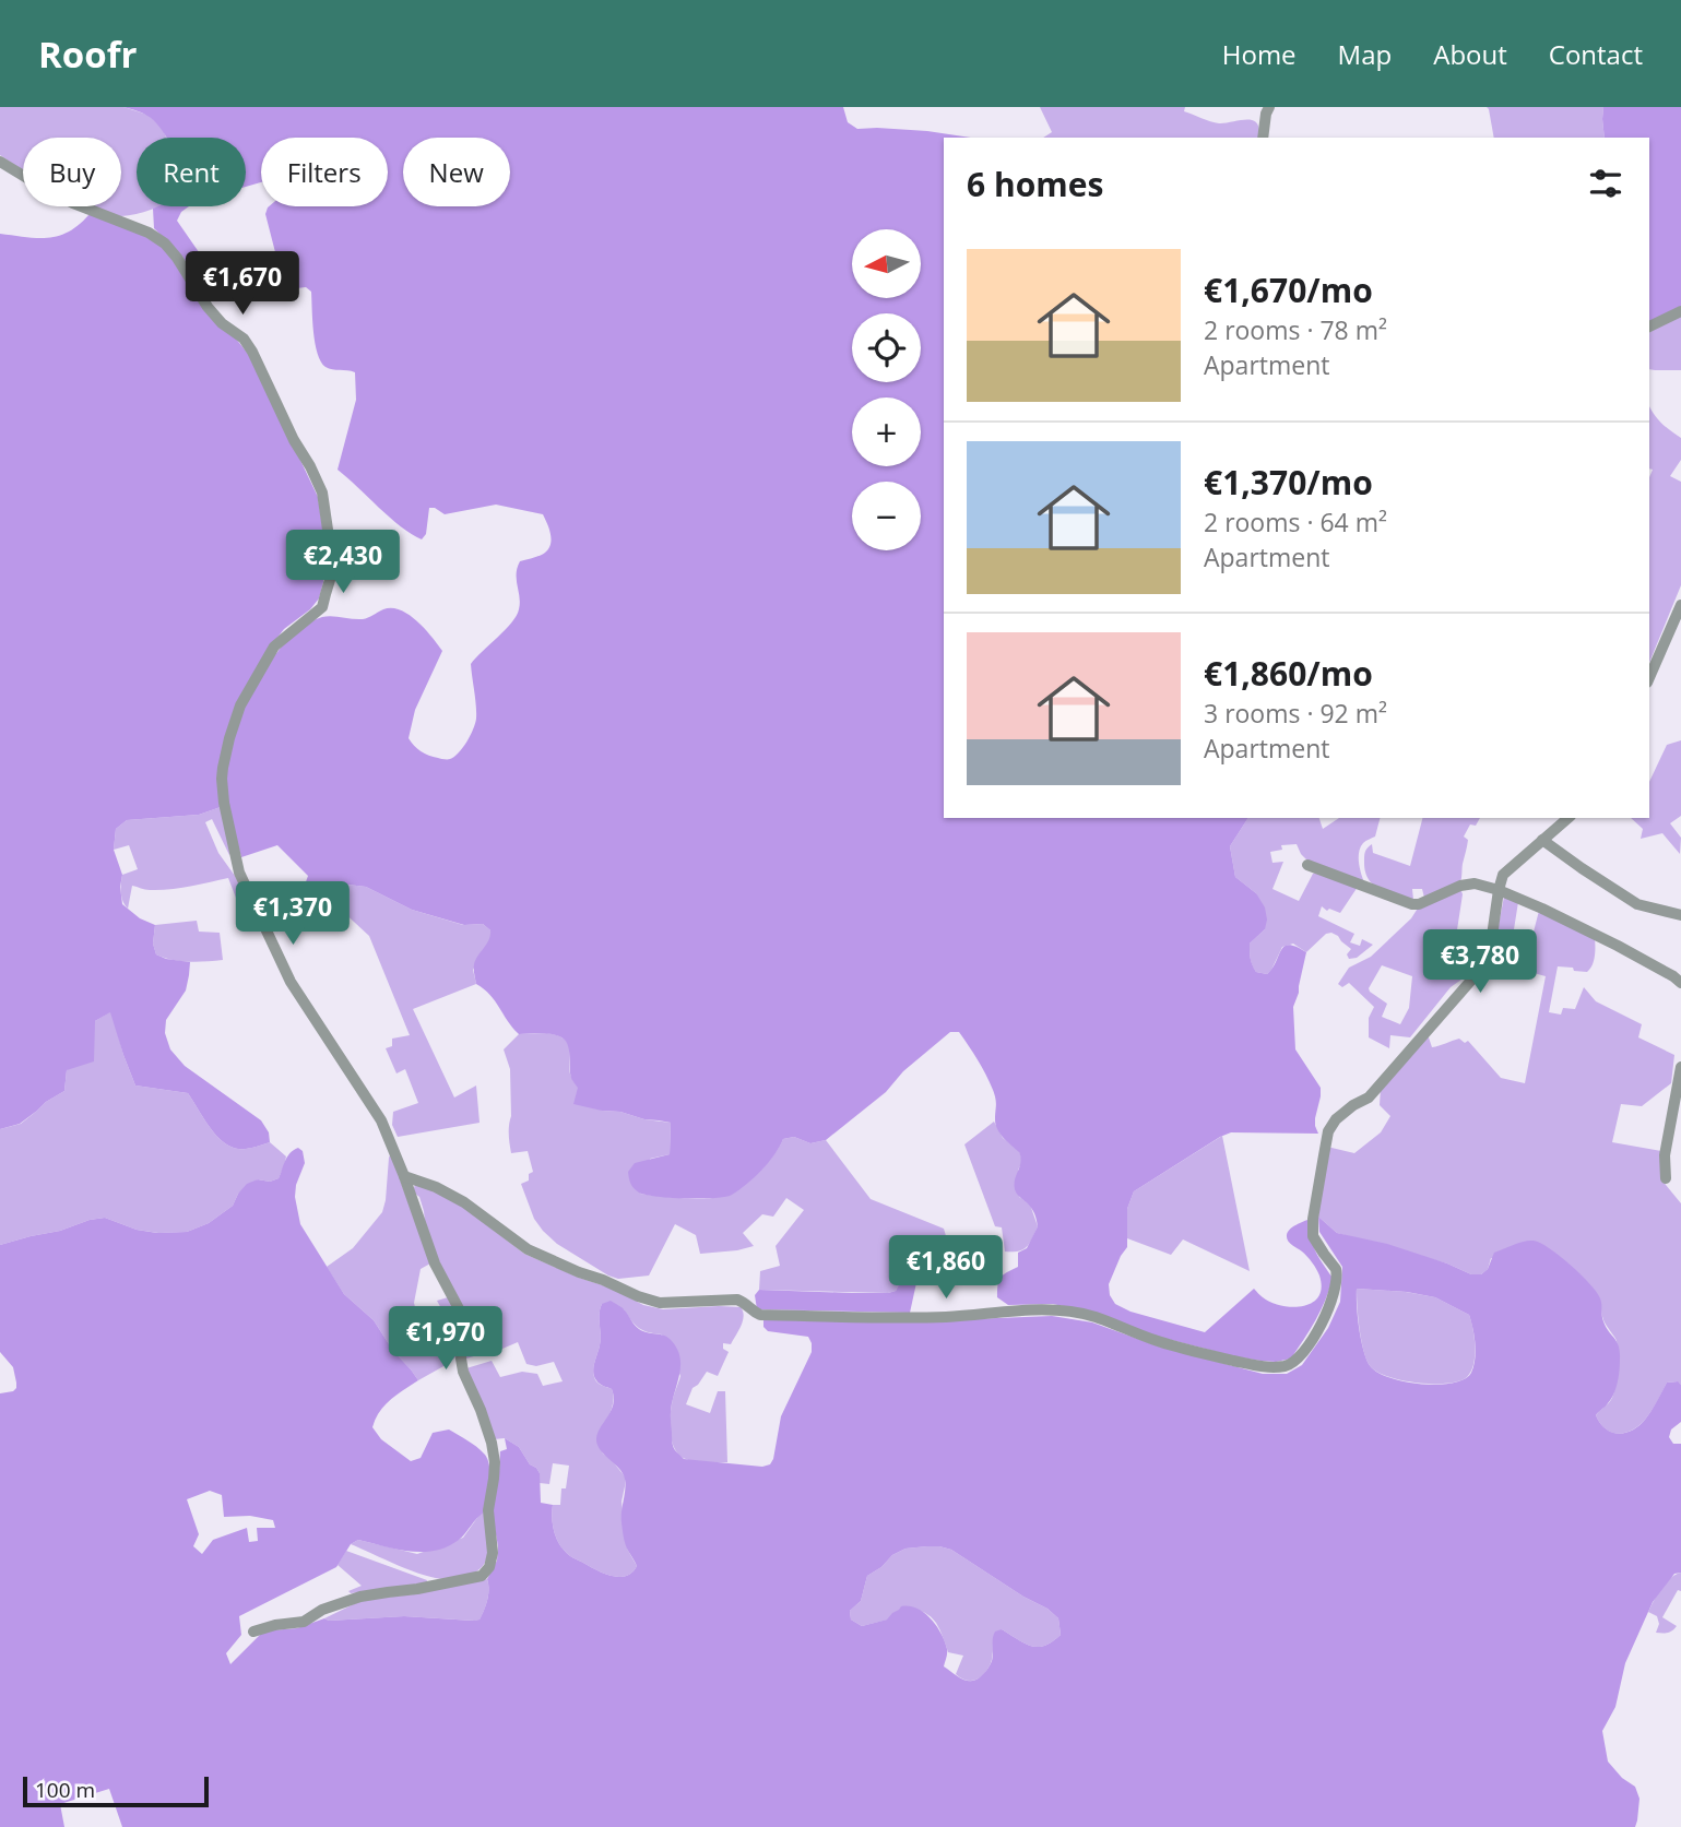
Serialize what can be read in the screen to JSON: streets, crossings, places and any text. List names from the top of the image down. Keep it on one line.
{"scale_bar":"100 m","north":"left","page":{"header":"Roofr","nav":["Home","Map","About","Contact"],"chip":["Buy","Rent","Filters","New"],"heading":"6 homes","map_buttons":["+","−"],"list":[{"name":"€1,670/mo","note":"2 rooms · 78 m² · Apartment"},{"name":"€1,370/mo","note":"2 rooms · 64 m² · Apartment"},{"name":"€1,860/mo","note":"3 rooms · 92 m² · Apartment"}],"price":["€1,670","€2,430","€1,370","€3,780","€1,860","€1,970"],"scale":"100 m"}}
